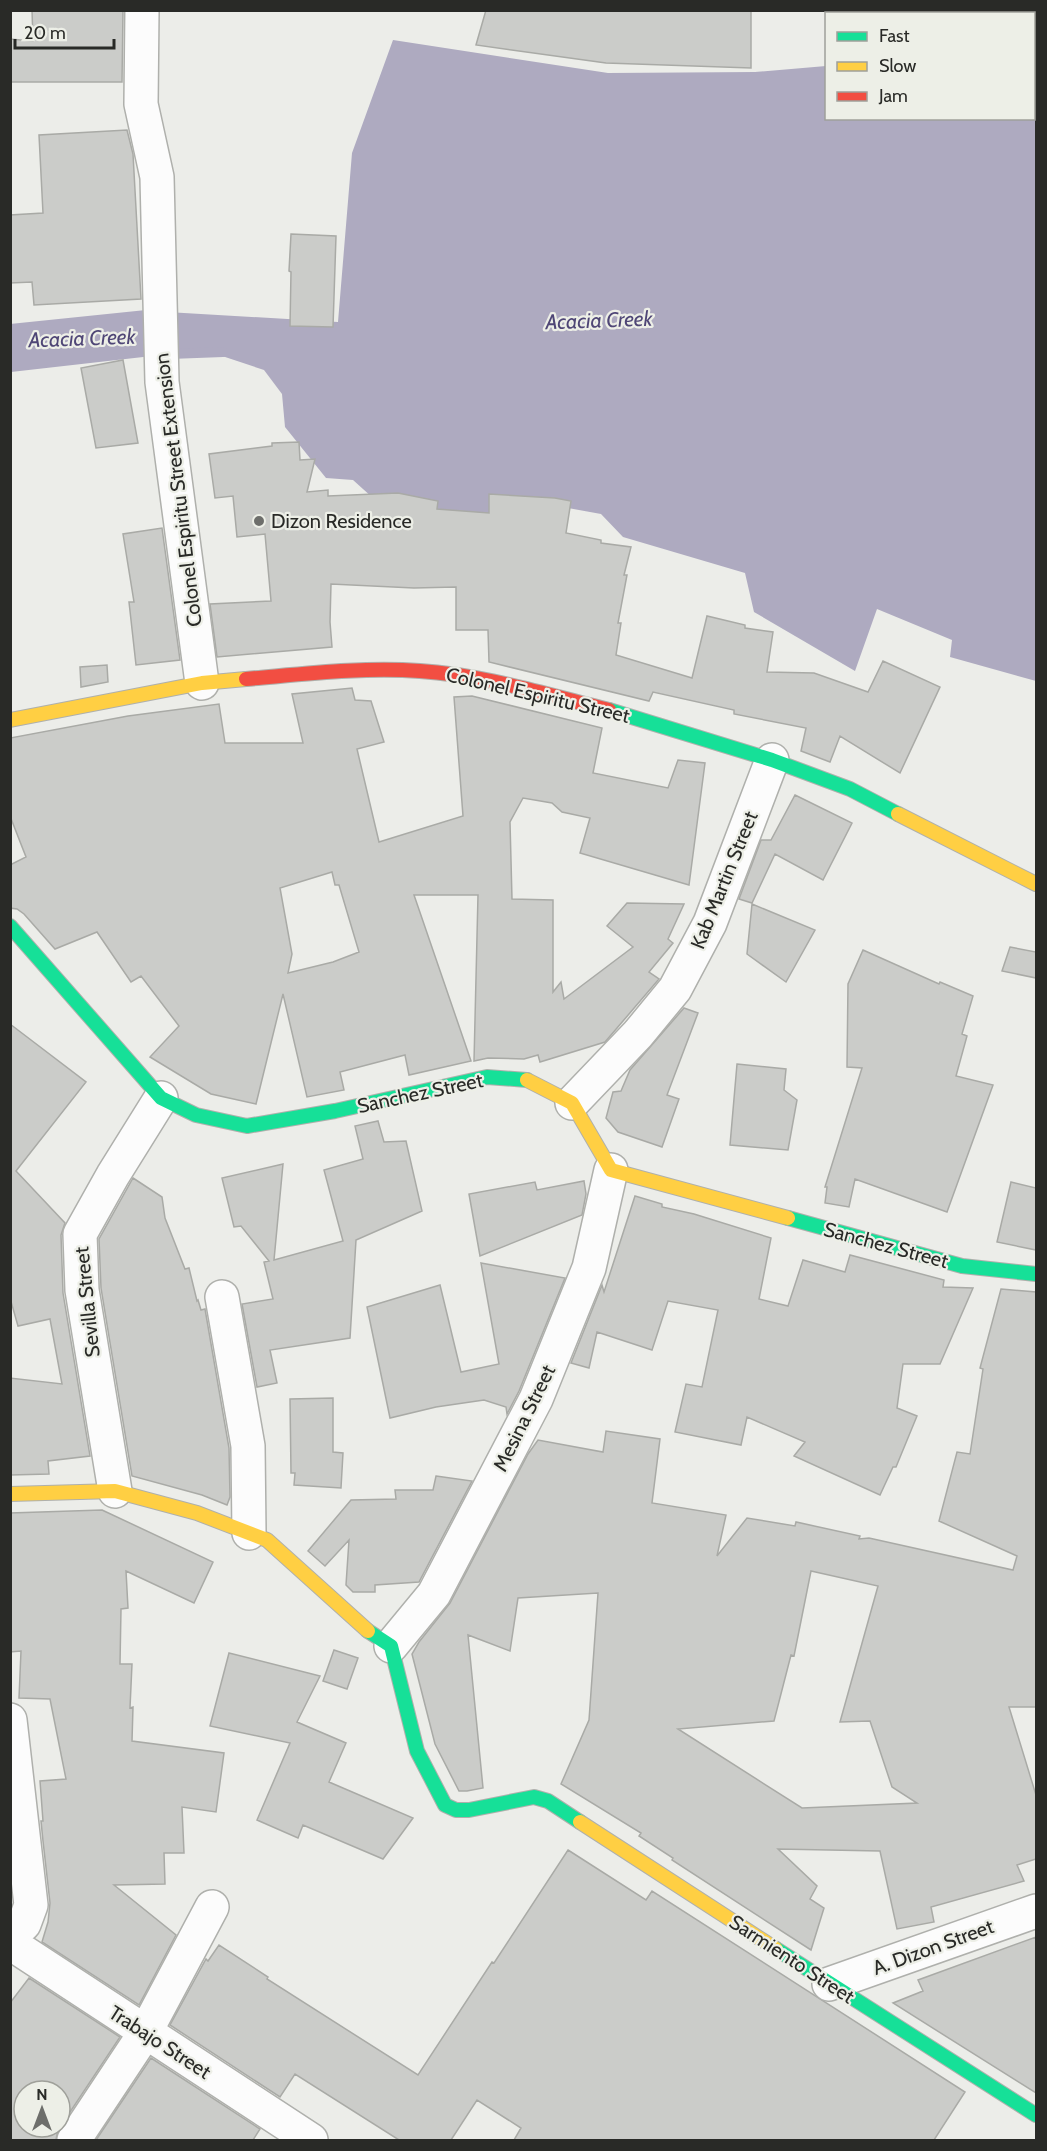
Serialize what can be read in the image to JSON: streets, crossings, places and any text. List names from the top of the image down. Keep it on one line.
{"streets":{"street":["Colonel Espiritu Street Extension","Colonel Espiritu Street","Kab Martin Street","Sanchez Street","Sevilla Street","Mesina Street","A. Dizon Street","Sarmiento Street","Trabajo Street"]},"crossings":[["Colonel Espiritu Street Extension","Colonel Espiritu Street"],["Colonel Espiritu Street","Kab Martin Street"],["Kab Martin Street","Sanchez Street"],["Sanchez Street","Sevilla Street"],["Sanchez Street","Mesina Street"],["Mesina Street","Sarmiento Street"],["A. Dizon Street","Sarmiento Street"]],"water":["Acacia Creek"],"places":["Dizon Residence"],"legend":["Fast","Slow","Jam"],"scale_bar":"20 m","north":"top"}
